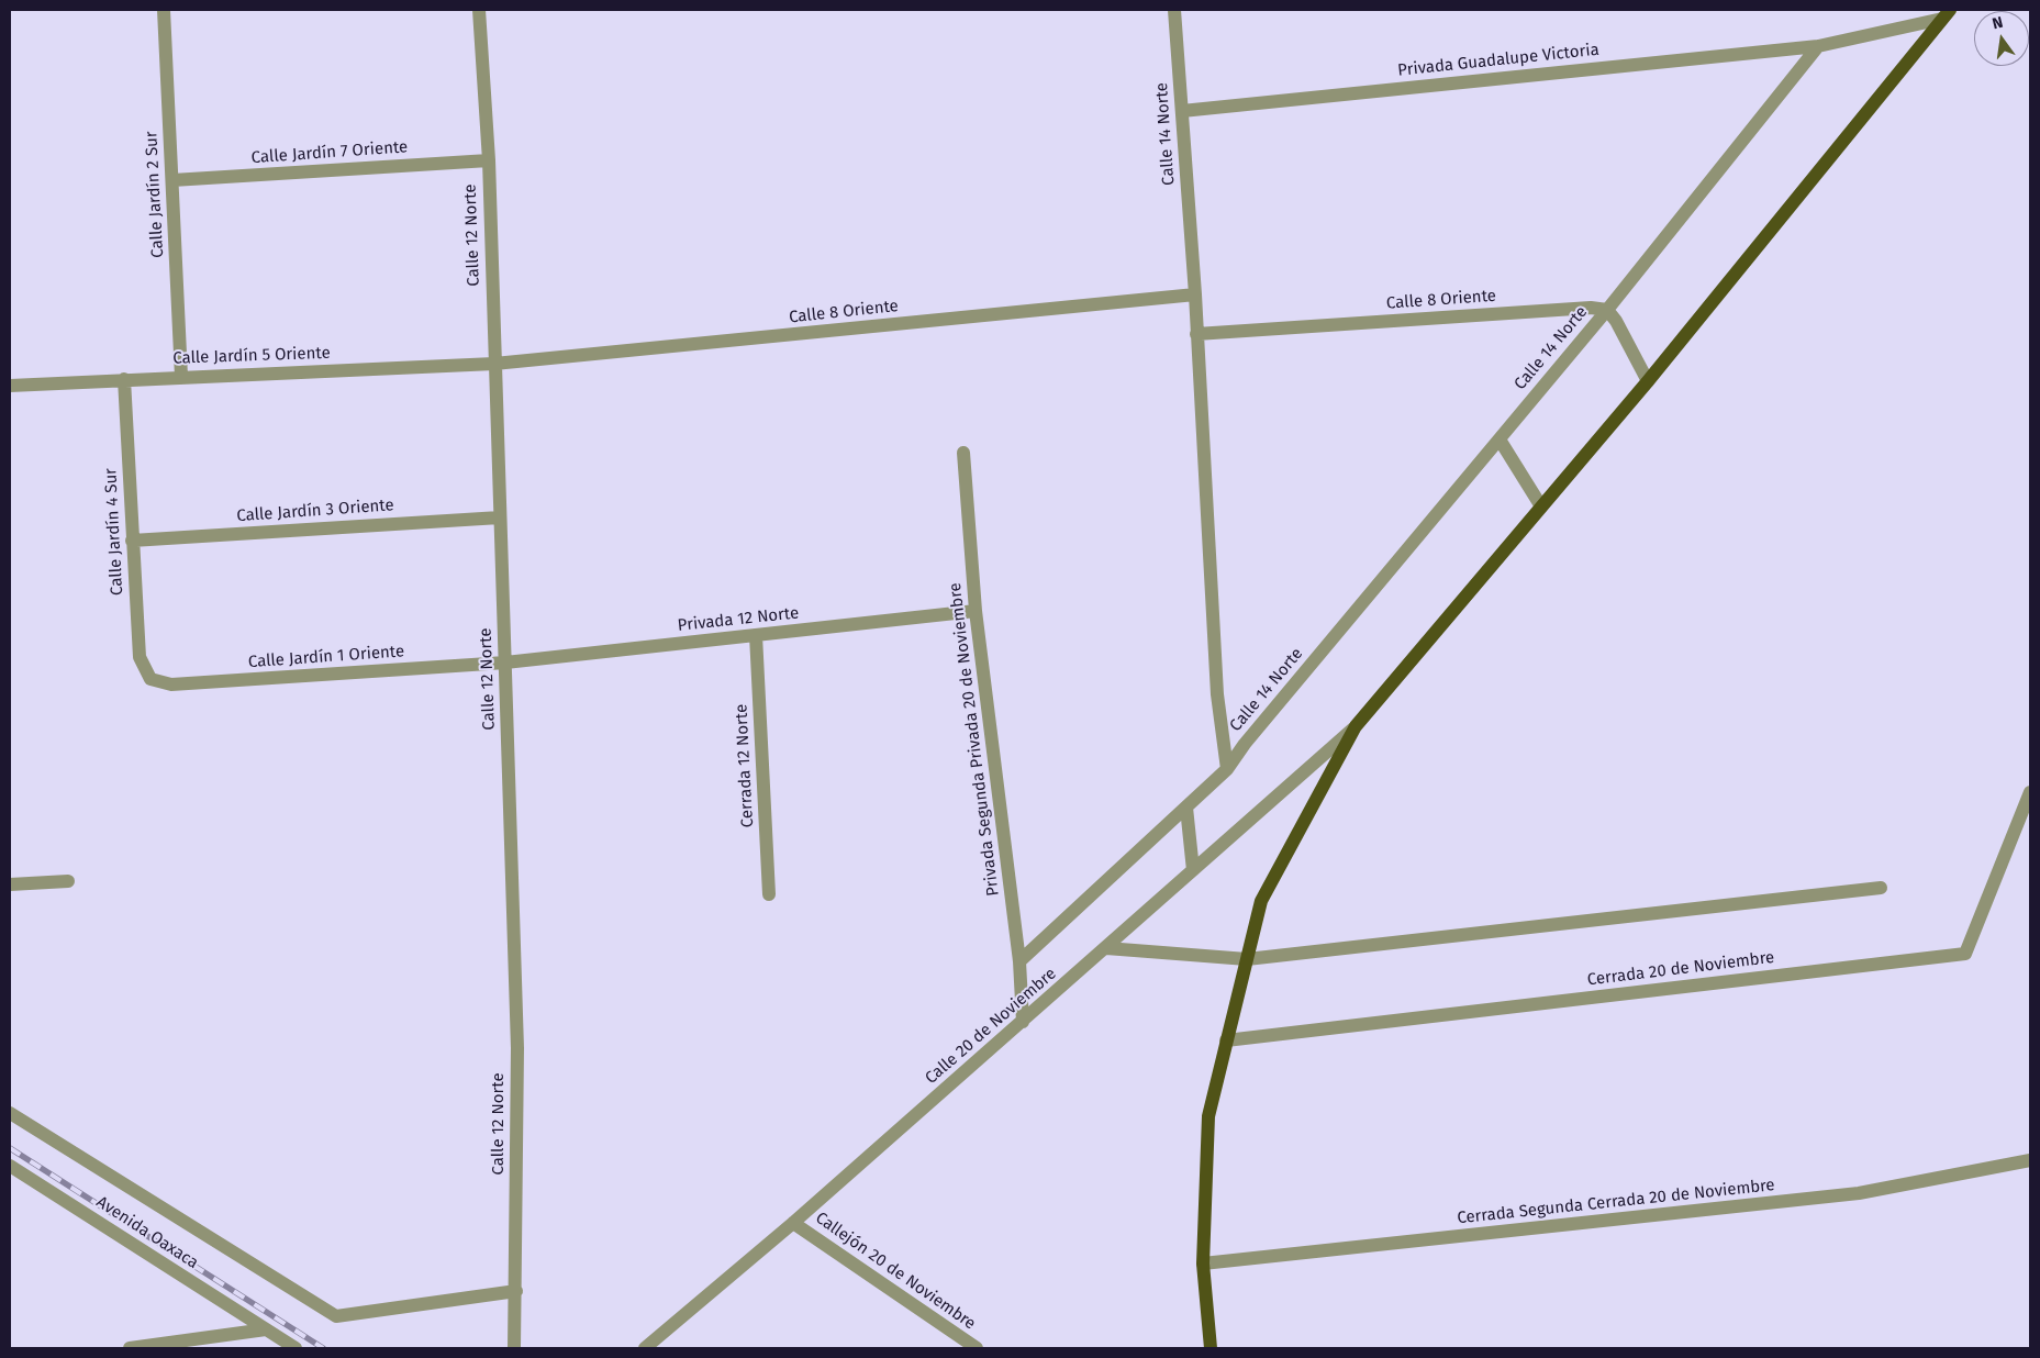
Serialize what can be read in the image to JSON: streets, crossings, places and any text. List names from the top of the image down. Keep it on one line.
{"streets":{"street":["Privada Guadalupe Victoria","Calle 14 Norte","Calle Jardín 7 Oriente","Calle Jardín 2 Sur","Calle 12 Norte","Calle 8 Oriente","Calle Jardín 5 Oriente","Calle Jardín 3 Oriente","Calle Jardín 4 Sur","Privada 12 Norte","Calle Jardín 1 Oriente","Privada Segunda Privada 20 de Noviembre","Cerrada 12 Norte","Cerrada 20 de Noviembre","Calle 20 de Noviembre","Cerrada Segunda Cerrada 20 de Noviembre","Avenida Oaxaca","Callejón 20 de Noviembre"]},"crossings":[["Privada Guadalupe Victoria","Calle 14 Norte"],["Calle 14 Norte","Calle 8 Oriente"],["Calle Jardín 7 Oriente","Calle Jardín 2 Sur"],["Calle Jardín 7 Oriente","Calle 12 Norte"],["Calle Jardín 2 Sur","Calle Jardín 5 Oriente"],["Calle 12 Norte","Calle 8 Oriente"],["Calle 12 Norte","Calle Jardín 5 Oriente"],["Calle 12 Norte","Calle Jardín 3 Oriente"],["Calle 12 Norte","Privada 12 Norte"],["Calle 12 Norte","Calle Jardín 1 Oriente"],["Calle 8 Oriente","Calle Jardín 5 Oriente"],["Calle Jardín 5 Oriente","Calle Jardín 4 Sur"],["Calle Jardín 3 Oriente","Calle Jardín 4 Sur"],["Calle Jardín 4 Sur","Calle Jardín 1 Oriente"],["Privada 12 Norte","Calle Jardín 1 Oriente"],["Privada 12 Norte","Privada Segunda Privada 20 de Noviembre"],["Privada 12 Norte","Cerrada 12 Norte"],["Privada Segunda Privada 20 de Noviembre","Calle 20 de Noviembre"],["Calle 20 de Noviembre","Callejón 20 de Noviembre"]],"north":"top"}
